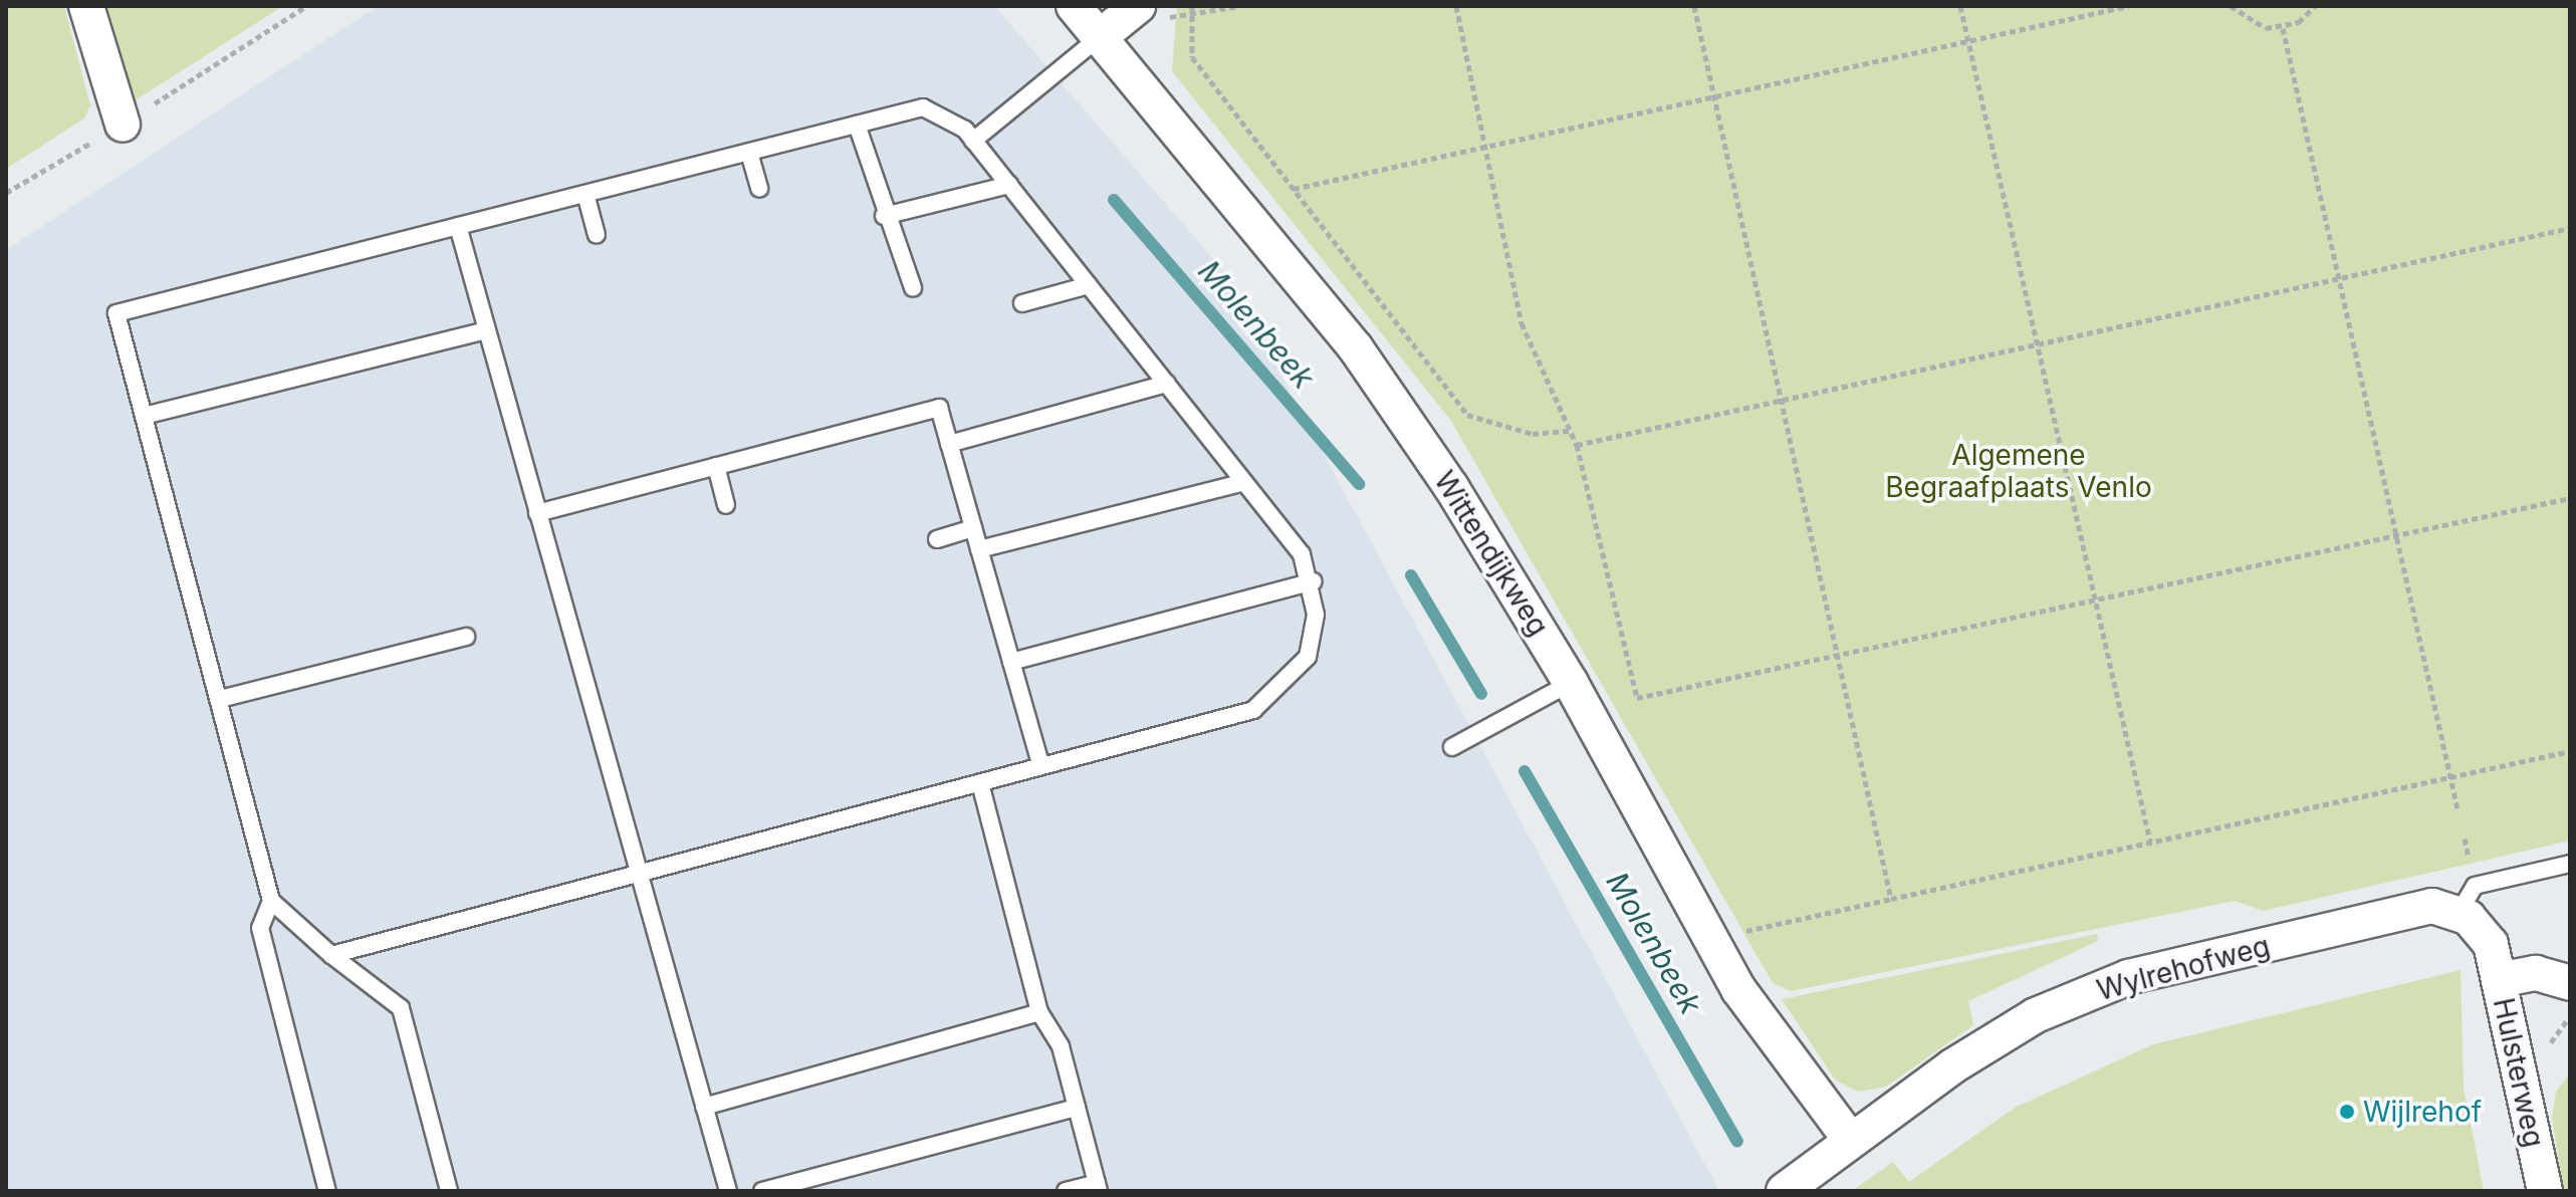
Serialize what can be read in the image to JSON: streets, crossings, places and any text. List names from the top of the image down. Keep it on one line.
{"streets":{"street":["Wittendijkweg","Wylrehofweg","Hulsterweg"]},"crossings":[["Wittendijkweg","Wylrehofweg"]],"water":["Molenbeek"],"parks":["Algemene Begraafplaats Venlo"],"places":["Wijlrehof"]}
